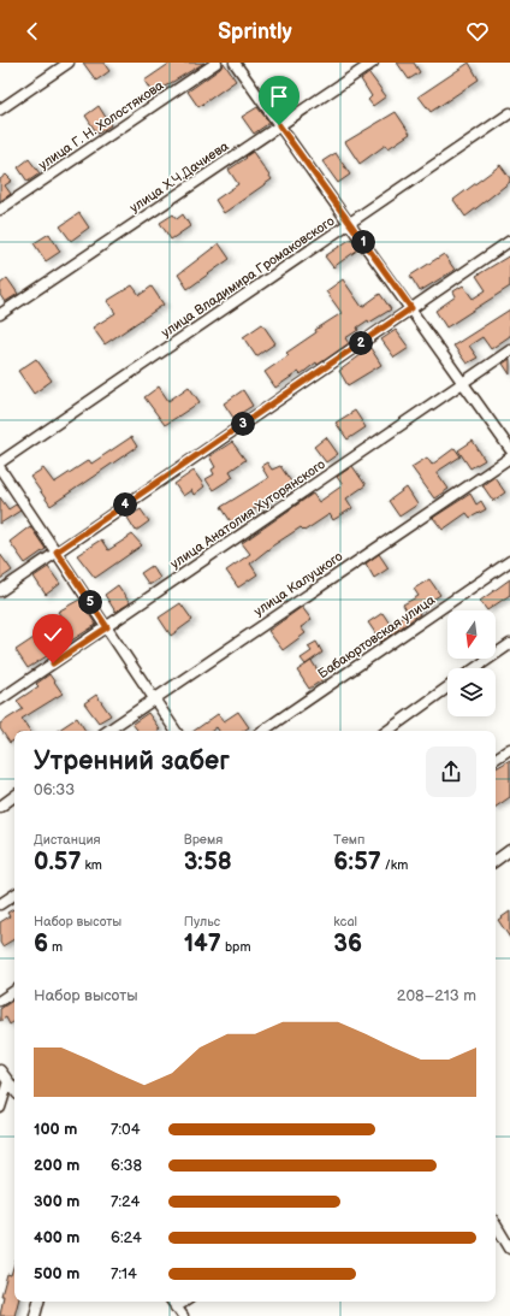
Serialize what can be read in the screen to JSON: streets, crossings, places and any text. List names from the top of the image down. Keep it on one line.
{"streets":{"street":["улица Г. Н. Холостякова","улица Х.Ч.Дачиева","улица Владимира Громаковского","улица Анатолия Хуторянского","улица Калуцкого","Бабаюртовская улица"]},"north":"bottom","page":{"header":"Sprintly","pins":["1","2","3","4","5"],"heading":["Утренний забег","06:33"],"stats":[["Дистанция","0.57 km"],["Время","3:58"],["Темп","6:57 /km"],["Набор высоты","6 m"],["Пульс","147 bpm"],["kcal","36"]],"chart":["Набор высоты","208–213 m"],"list":[{"name":"100 m","note":"7:04"},{"name":"200 m","note":"6:38"},{"name":"300 m","note":"7:24"},{"name":"400 m","note":"6:24"},{"name":"500 m","note":"7:14"}]}}
